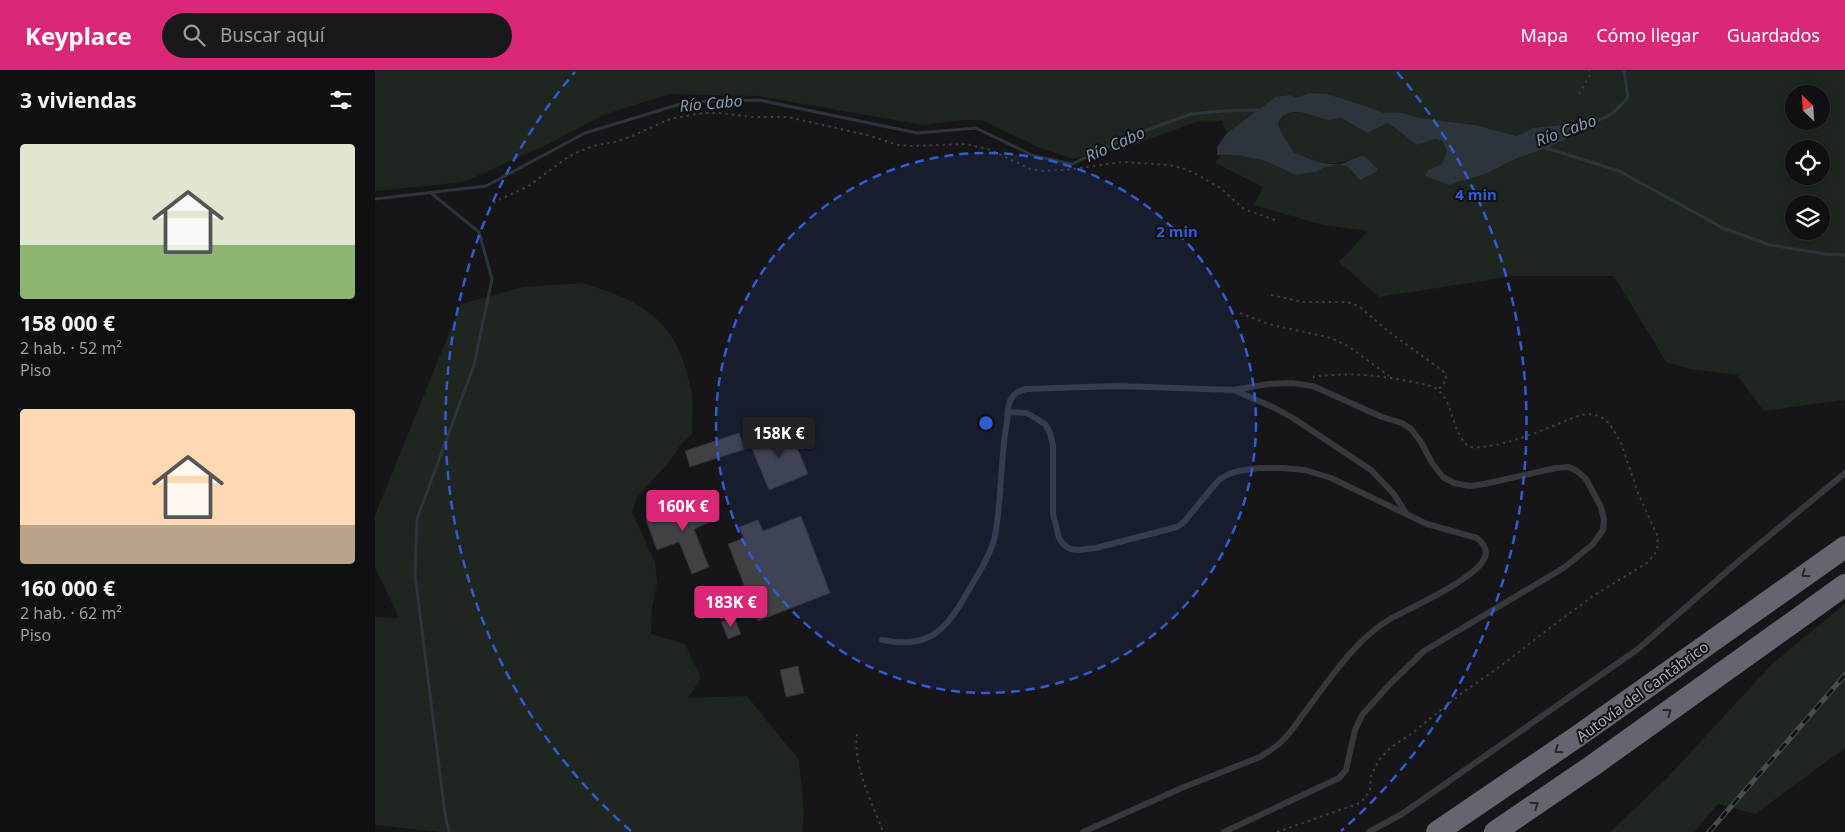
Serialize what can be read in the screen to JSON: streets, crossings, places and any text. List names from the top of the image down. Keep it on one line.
{"streets":{"highway":["Autovía del Cantábrico"]},"water":["Río Cabo"],"north":"top left","page":{"header":"Keyplace","search":"Buscar aquí","nav":["Mapa","Cómo llegar","Guardados"],"heading":"3 viviendas","list":[{"name":"158 000 €","note":"2 hab. · 52 m² · Piso"},{"name":"160 000 €","note":"2 hab. · 62 m² · Piso"}],"price":["158K €","160K €","183K €"]},"rings":["4 min","2 min"]}
